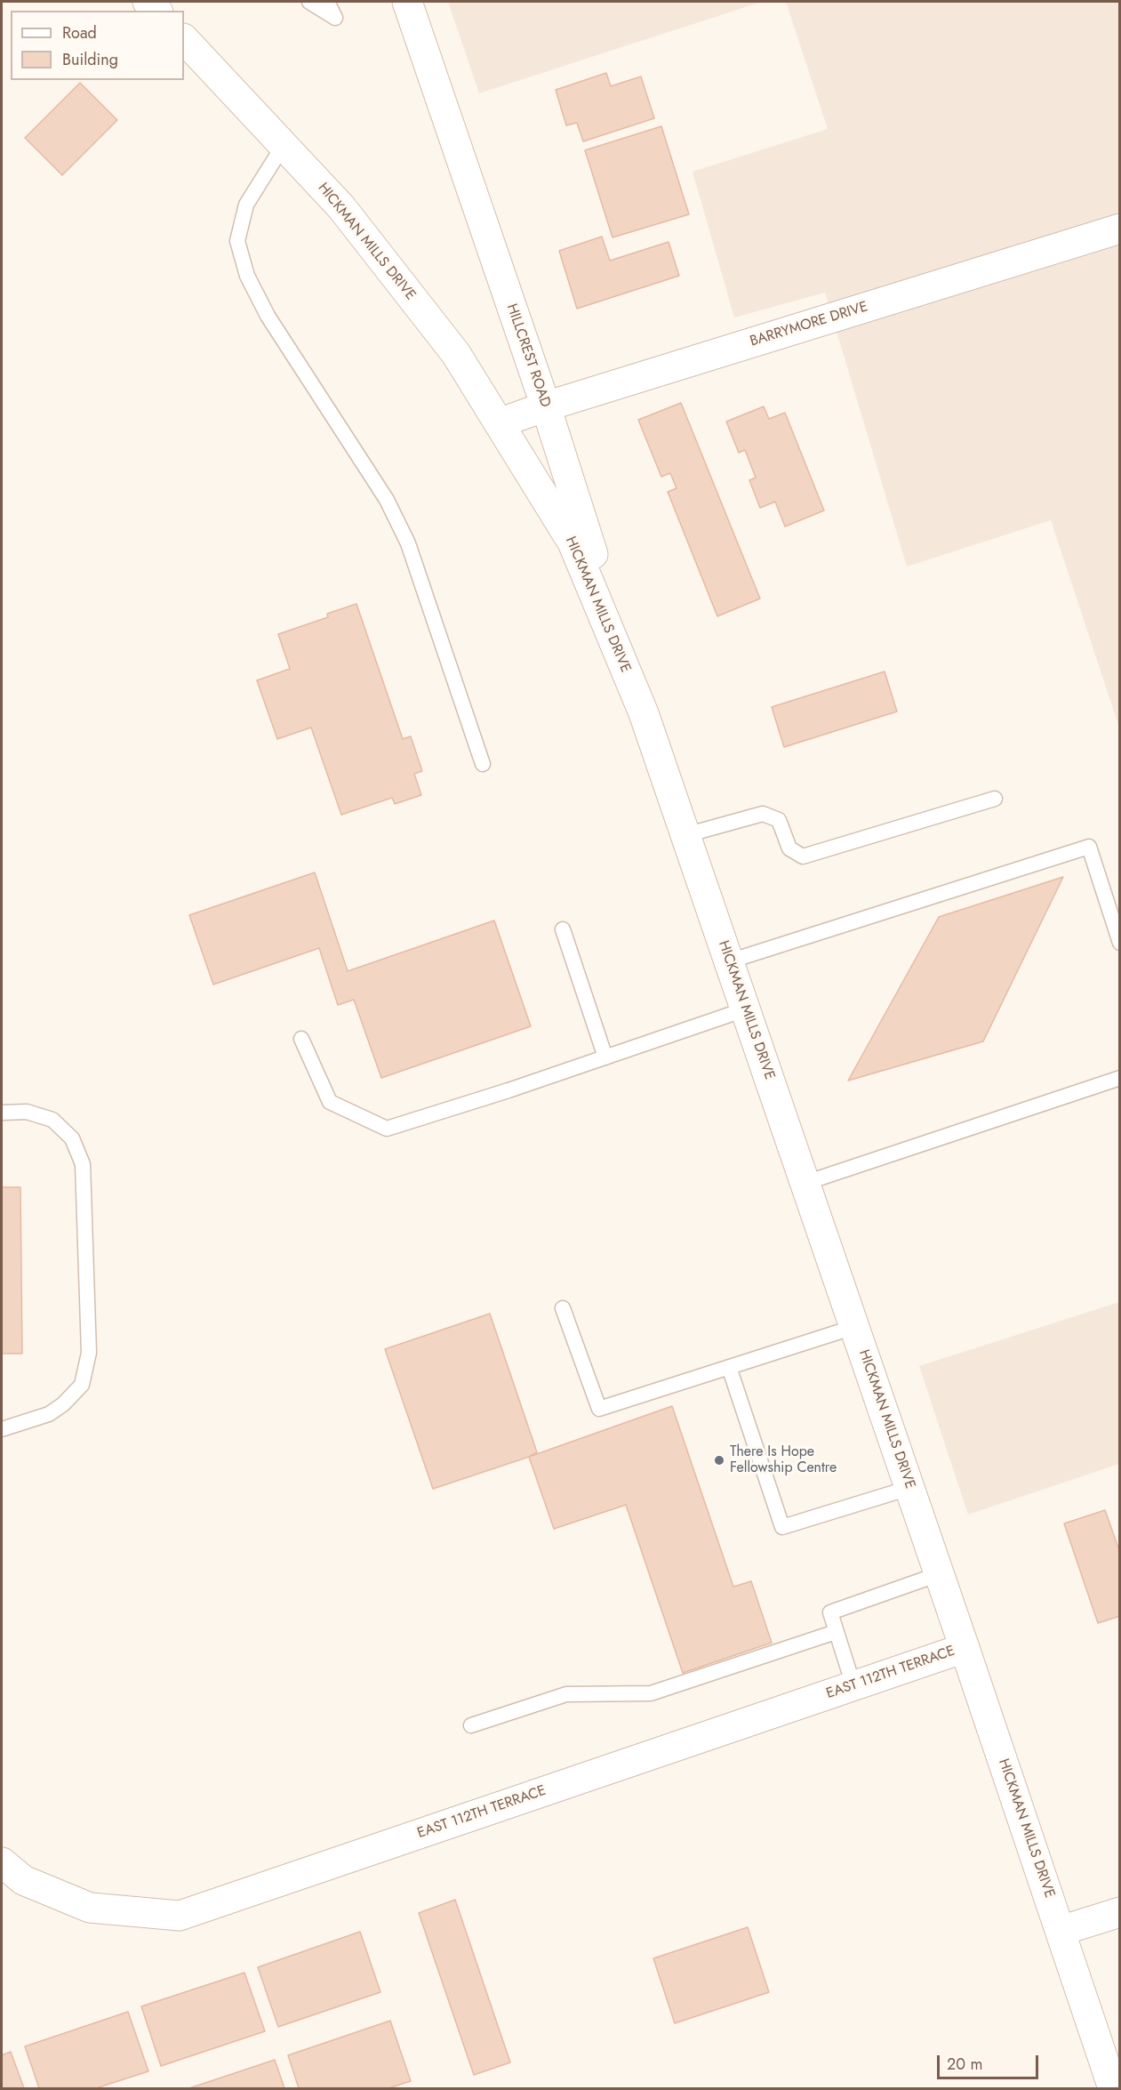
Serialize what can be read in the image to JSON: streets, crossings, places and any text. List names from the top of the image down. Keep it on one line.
{"streets":{"street":["HICKMAN MILLS DRIVE","BARRYMORE DRIVE","HILLCREST ROAD","EAST 112TH TERRACE"]},"crossings":[["HICKMAN MILLS DRIVE","BARRYMORE DRIVE"],["HICKMAN MILLS DRIVE","HILLCREST ROAD"],["HICKMAN MILLS DRIVE","EAST 112TH TERRACE"],["BARRYMORE DRIVE","HILLCREST ROAD"]],"places":["There Is Hope Fellowship Centre"],"legend":["Road","Building"],"scale_bar":"20 m"}
